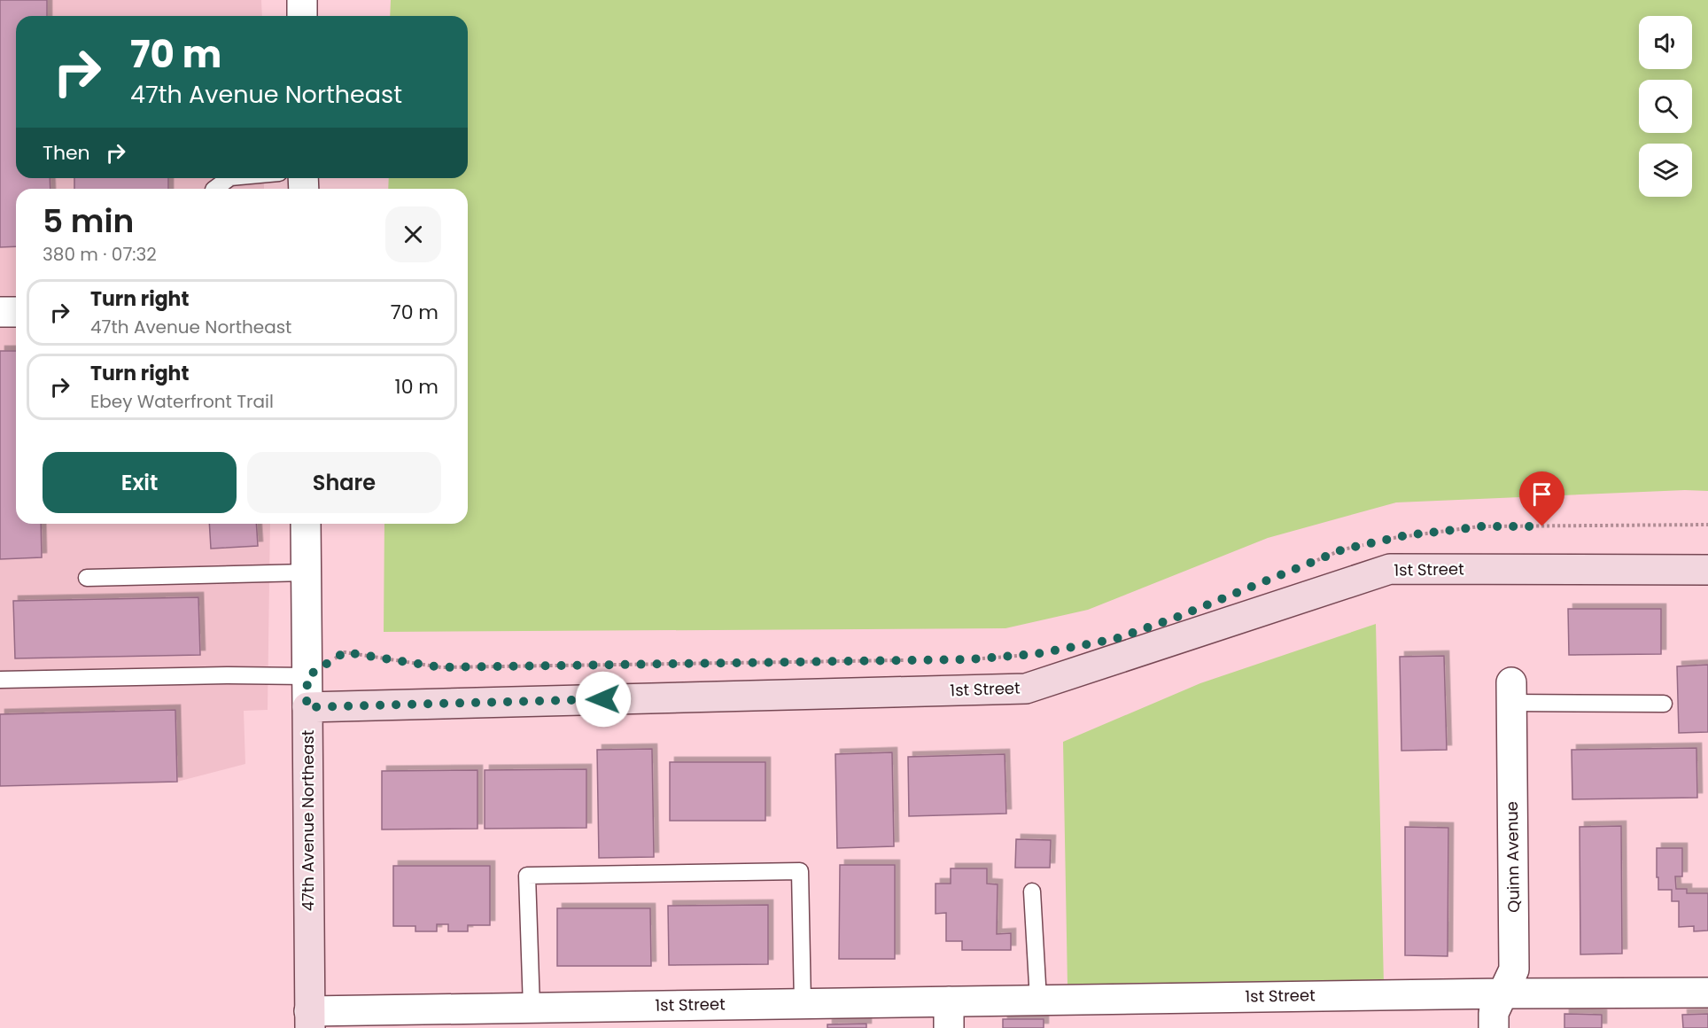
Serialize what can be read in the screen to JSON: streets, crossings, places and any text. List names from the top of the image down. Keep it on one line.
{"streets":{"street":["1st Street","47th Avenue Northeast","Quinn Avenue"]},"crossings":[["1st Street","47th Avenue Northeast"],["1st Street","Quinn Avenue"]],"page":{"turn":["70 m","47th Avenue Northeast"],"then":"Then","heading":["5 min","380 m · 07:32"],"list":[{"name":"Turn right","note":"47th Avenue Northeast","value":"70 m"},{"name":"Turn right","note":"Ebey Waterfront Trail","value":"10 m"}],"buttons":["Exit","Share"]}}
